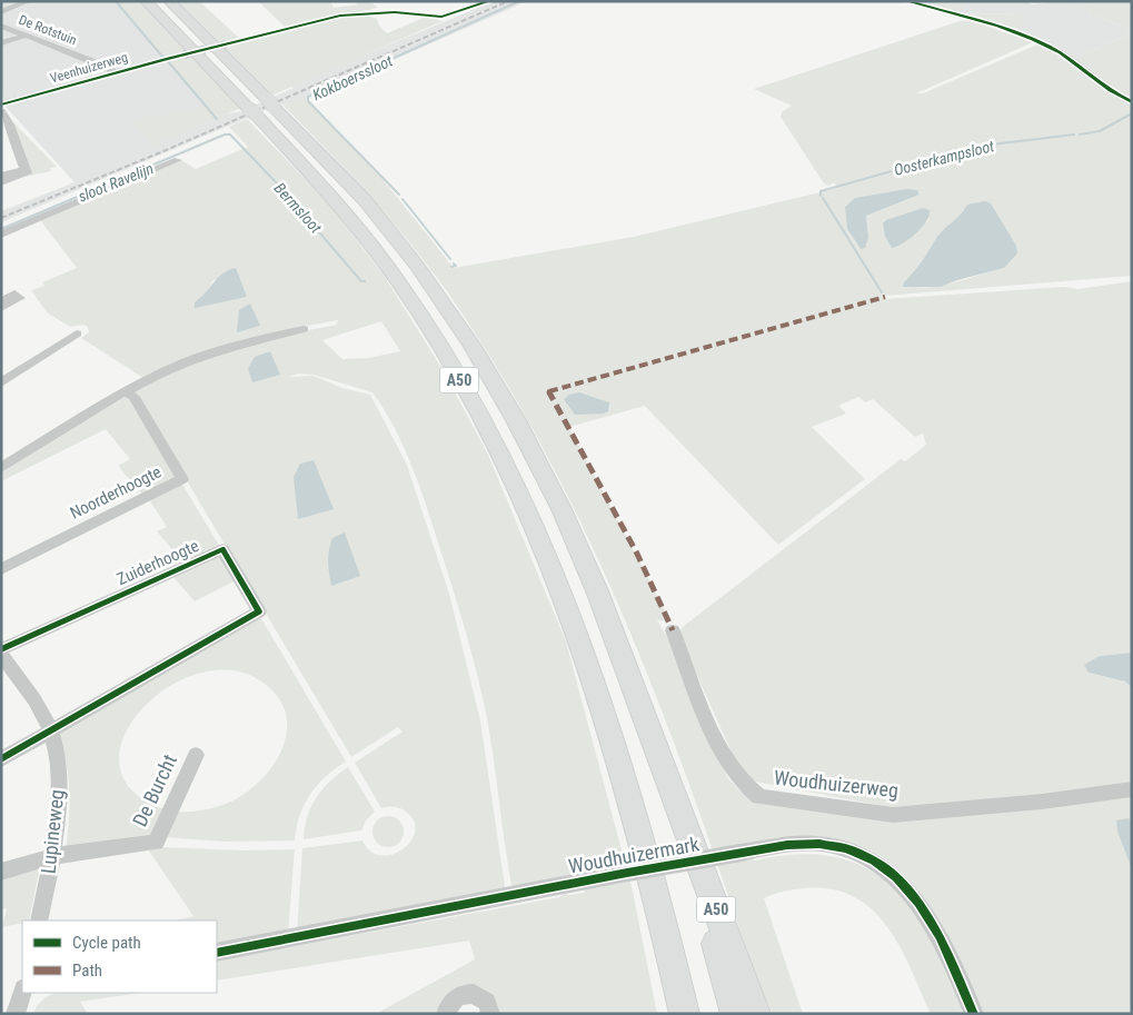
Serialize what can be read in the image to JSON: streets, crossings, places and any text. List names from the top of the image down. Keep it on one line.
{"streets":{"highway":["A50"],"street":["De Rotstuin","Veenhuizerweg","Noorderhoogte","Zuiderhoogte","Woudhuizerweg","De Burcht","Lupineweg","Woudhuizermark"]},"crossings":[["De Rotstuin","Veenhuizerweg"],["Zuiderhoogte","Lupineweg"],["De Burcht","Lupineweg"]],"water":["Kokboerssloot","Oosterkampsloot","sloot Ravelijn","Bermsloot"],"legend":["Cycle path","Path"]}
